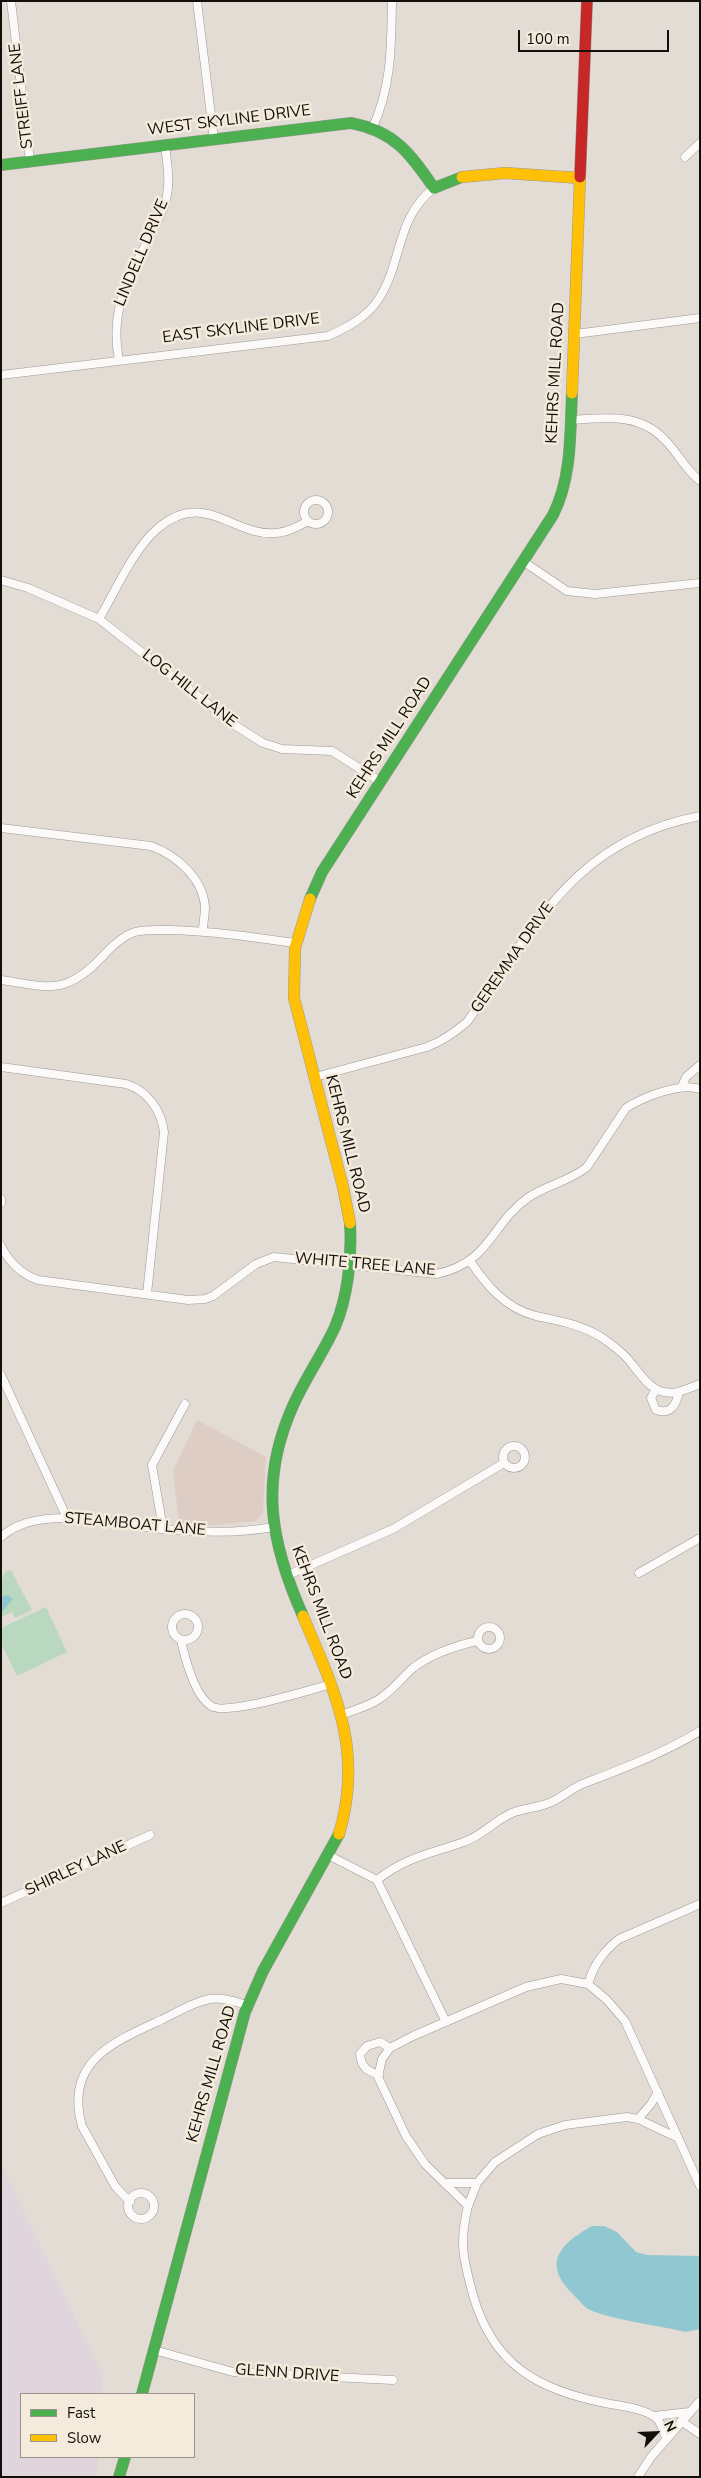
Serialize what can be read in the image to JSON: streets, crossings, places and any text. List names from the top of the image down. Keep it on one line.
{"streets":{"street":["STREIFF LANE","WEST SKYLINE DRIVE","LINDELL DRIVE","EAST SKYLINE DRIVE","KEHRS MILL ROAD","LOG HILL LANE","GEREMMA DRIVE","WHITE TREE LANE","STEAMBOAT LANE","SHIRLEY LANE","GLENN DRIVE"]},"crossings":[["STREIFF LANE","WEST SKYLINE DRIVE"],["WEST SKYLINE DRIVE","LINDELL DRIVE"],["WEST SKYLINE DRIVE","EAST SKYLINE DRIVE"],["LINDELL DRIVE","EAST SKYLINE DRIVE"],["EAST SKYLINE DRIVE","KEHRS MILL ROAD"],["KEHRS MILL ROAD","LOG HILL LANE"],["KEHRS MILL ROAD","GEREMMA DRIVE"],["KEHRS MILL ROAD","WHITE TREE LANE"],["KEHRS MILL ROAD","STEAMBOAT LANE"],["KEHRS MILL ROAD","GLENN DRIVE"]],"legend":["Fast","Slow"],"scale_bar":"100 m","north":"top right"}
